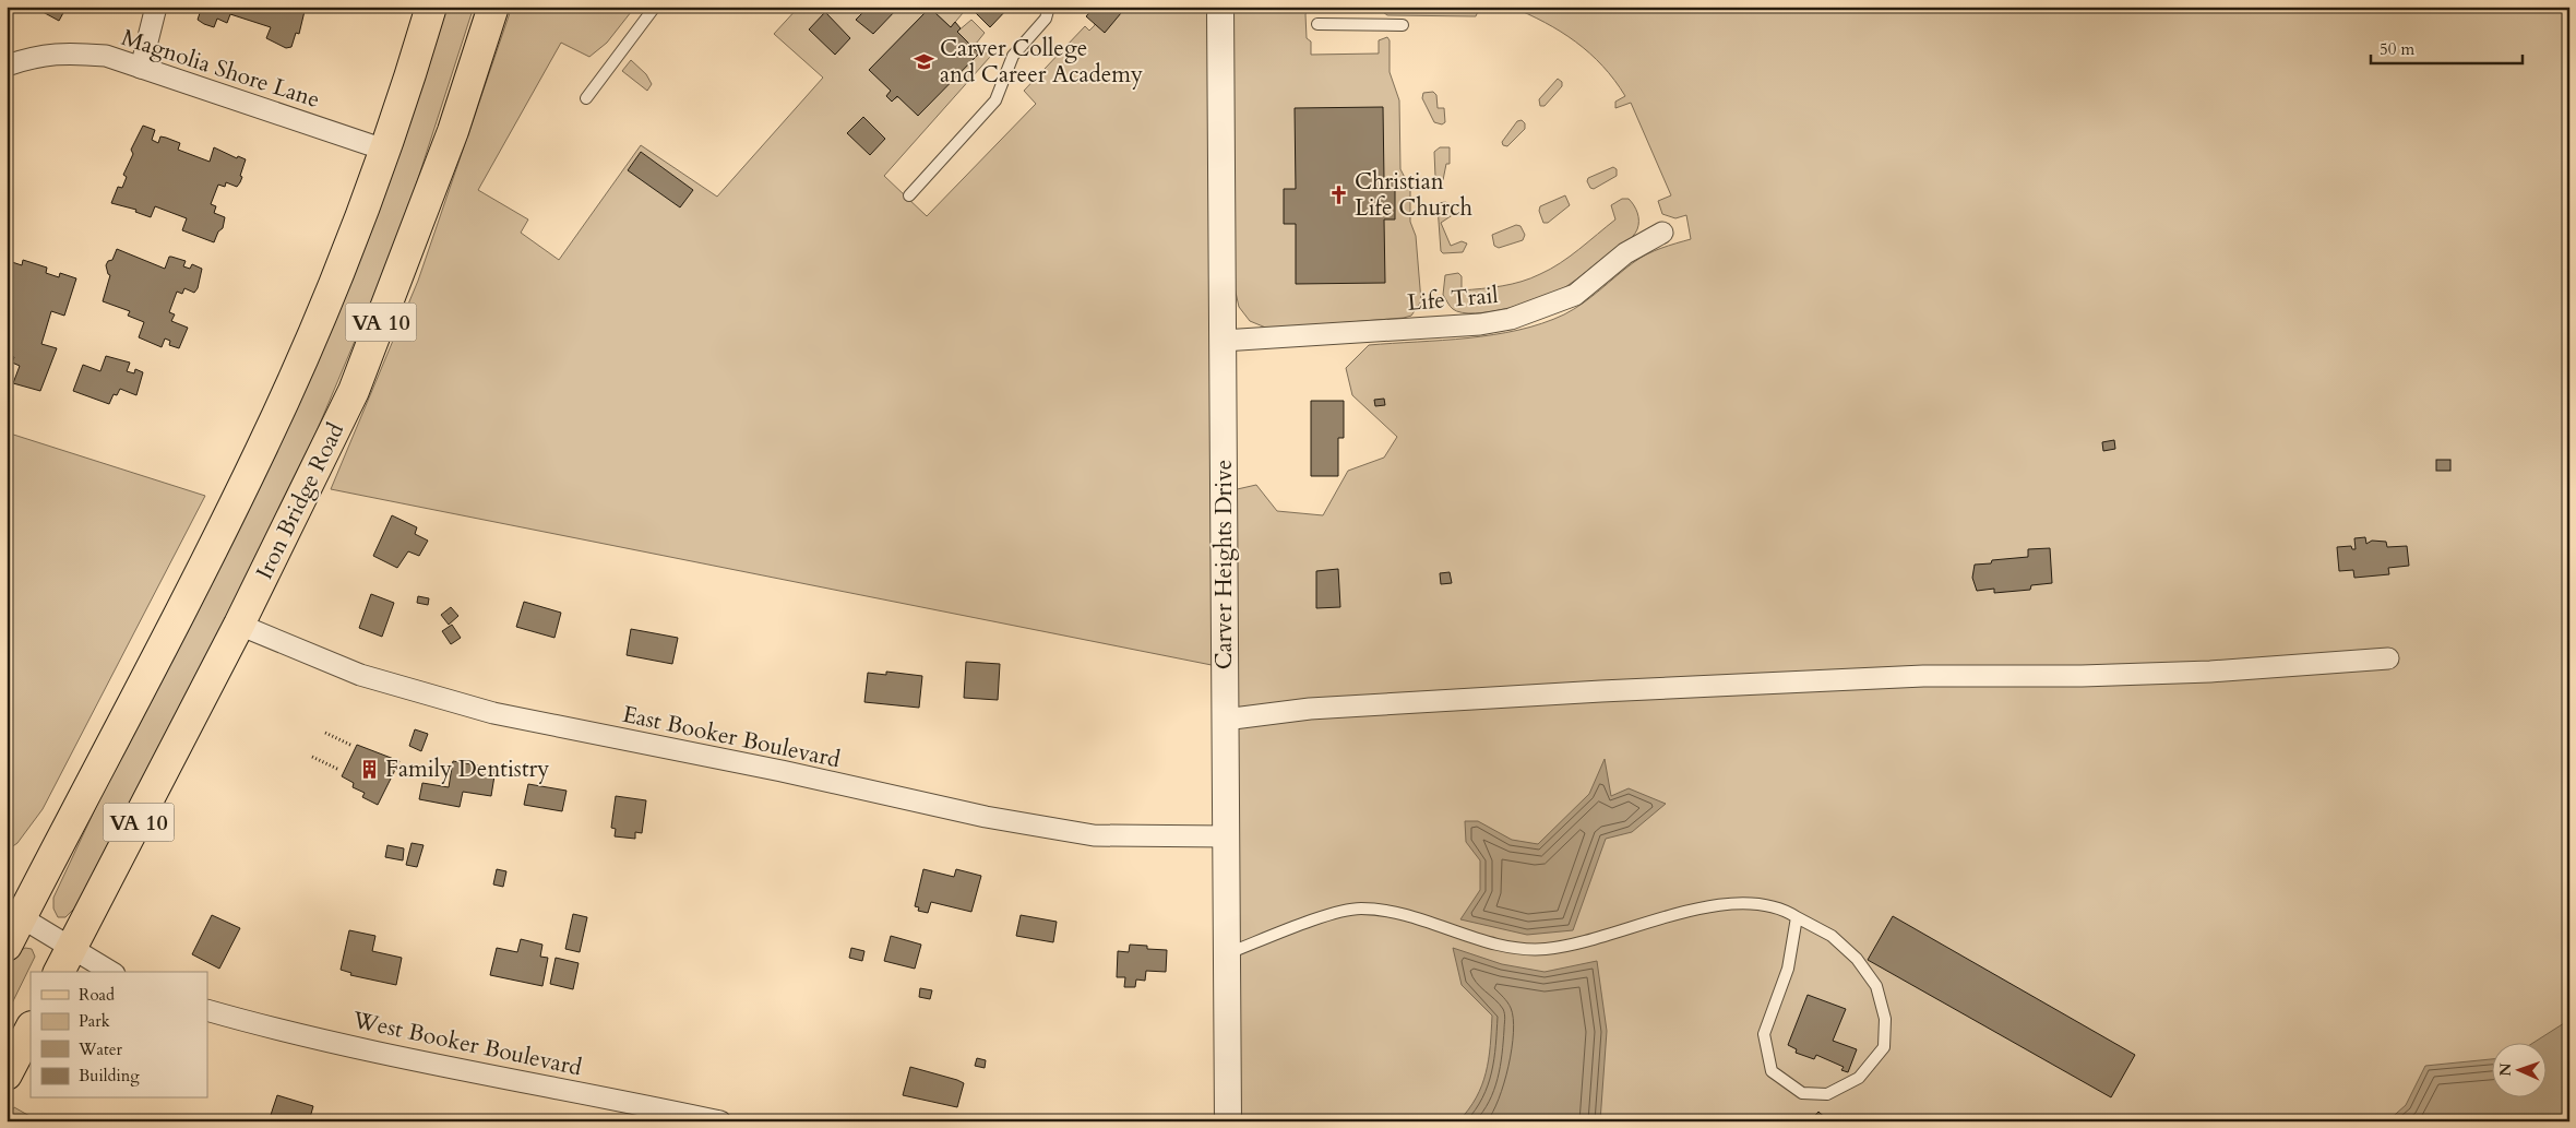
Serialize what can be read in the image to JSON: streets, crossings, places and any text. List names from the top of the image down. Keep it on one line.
{"streets":{"main road":["VA 10","Iron Bridge Road"],"street":["Magnolia Shore Lane","Life Trail","Carver Heights Drive","East Booker Boulevard","West Booker Boulevard"]},"crossings":[["Magnolia Shore Lane","VA 10"],["Life Trail","Carver Heights Drive"],["Iron Bridge Road","East Booker Boulevard"],["Carver Heights Drive","East Booker Boulevard"]],"places":{"school or university":["Carver College and Career Academy"],"church":["Christian Life Church"],"building":["Family Dentistry"]},"legend":["Road","Park","Water","Building"],"scale_bar":"50 m","north":"left"}
